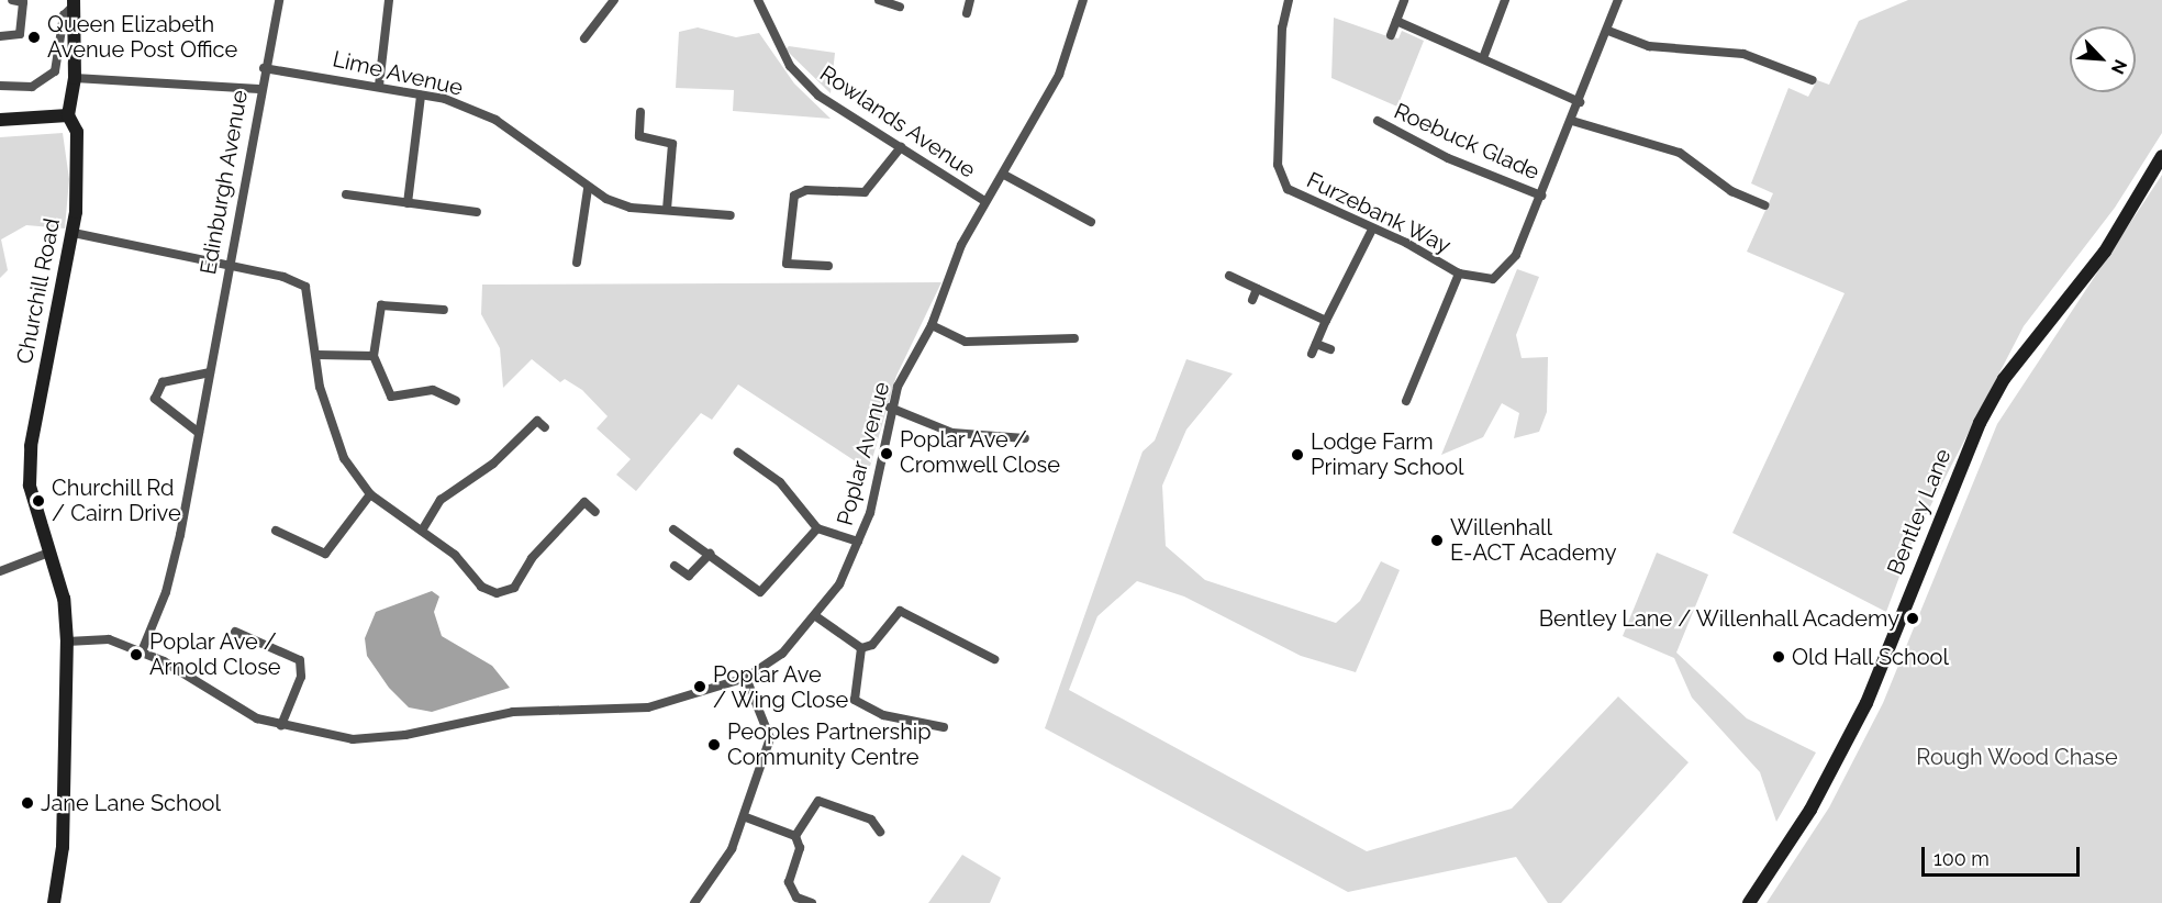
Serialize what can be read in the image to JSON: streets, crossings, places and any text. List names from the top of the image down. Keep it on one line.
{"streets":{"street":["Lime Avenue","Rowlands Avenue","Roebuck Glade","Edinburgh Avenue","Furzebank Way","Churchill Road","Poplar Avenue","Bentley Lane"]},"crossings":[["Lime Avenue","Edinburgh Avenue"],["Rowlands Avenue","Poplar Avenue"],["Roebuck Glade","Furzebank Way"],["Edinburgh Avenue","Poplar Avenue"],["Churchill Road","Poplar Avenue"]],"parks":["Rough Wood Chase"],"places":["Queen Elizabeth Avenue Post Office","Poplar Ave / Cromwell Close","Lodge Farm Primary School","Churchill Rd / Cairn Drive","Willenhall E-ACT Academy","Bentley Lane / Willenhall Academy","Poplar Ave / Arnold Close","Old Hall School","Poplar Ave / Wing Close","Peoples Partnership Community Centre","Jane Lane School"],"scale_bar":"100 m","north":"bottom right"}
